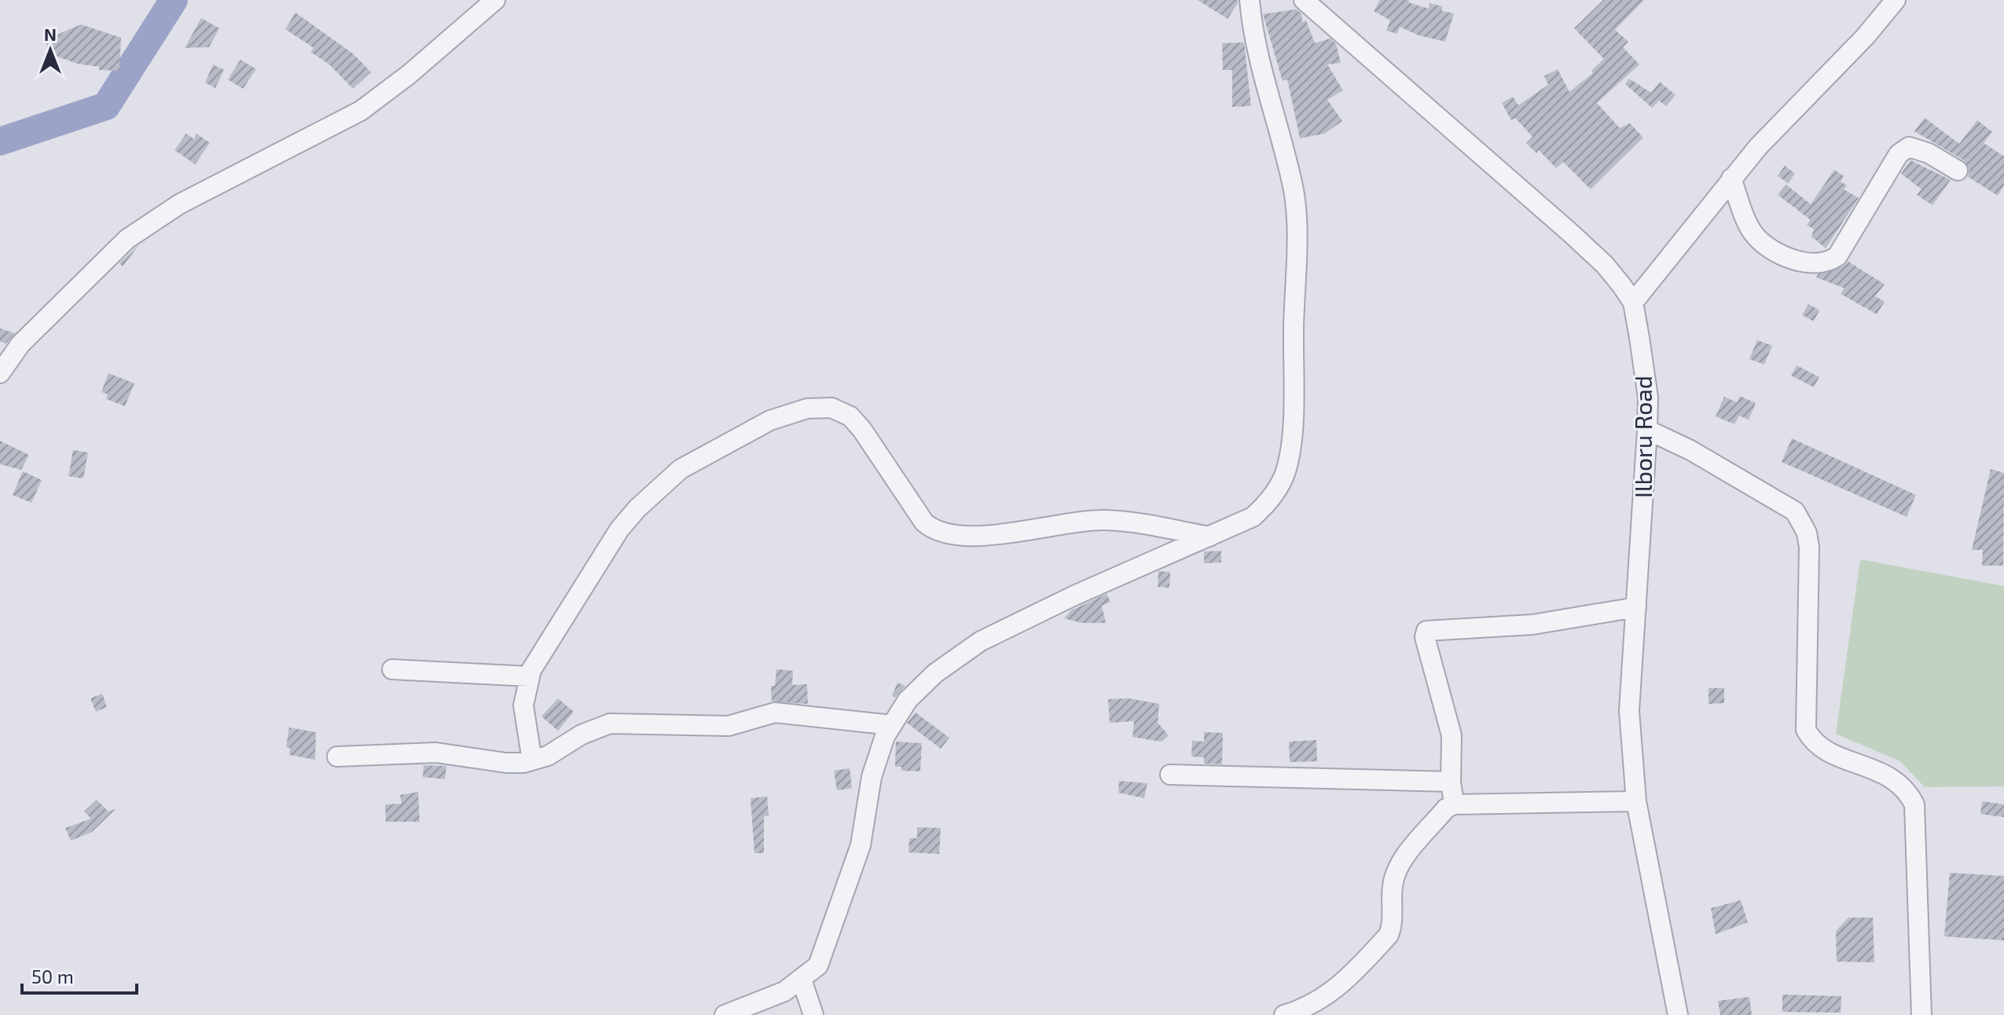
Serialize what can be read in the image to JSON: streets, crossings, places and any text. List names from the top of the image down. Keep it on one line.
{"streets":{"street":["Ilboru Road"]},"scale_bar":"50 m","north":"top"}
